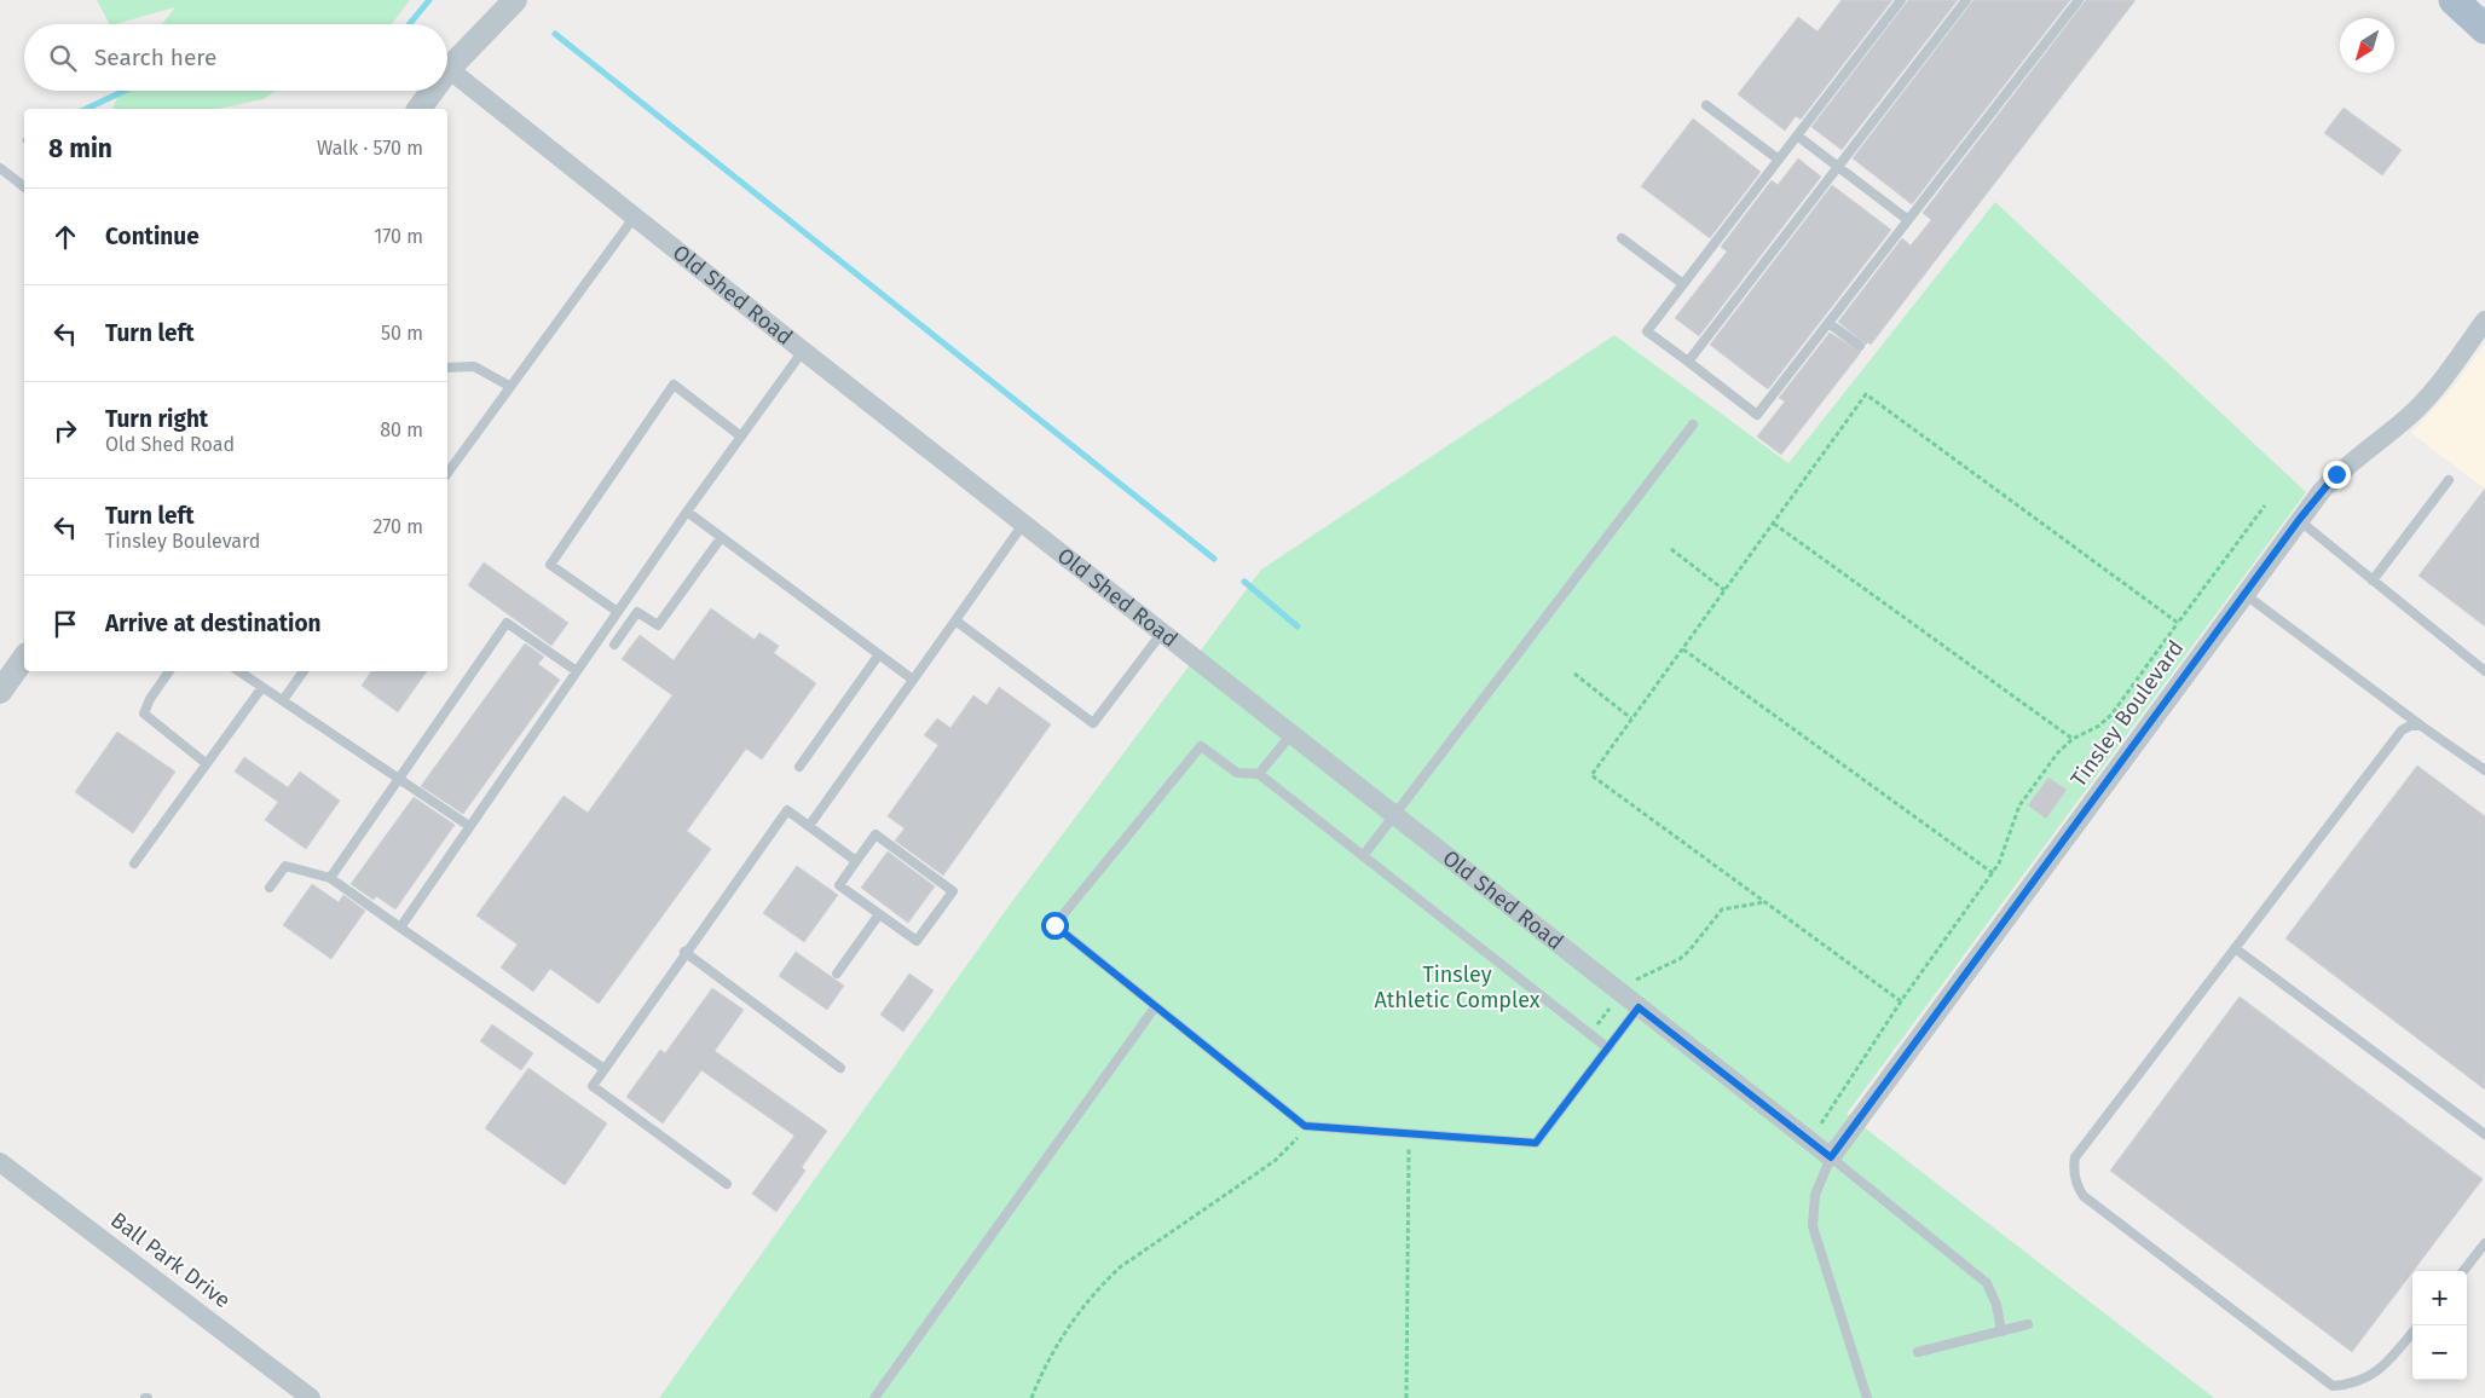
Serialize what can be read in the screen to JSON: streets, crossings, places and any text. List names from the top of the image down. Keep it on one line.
{"streets":{"street":["Old Shed Road","Tinsley Boulevard","Ball Park Drive"]},"crossings":[["Old Shed Road","Tinsley Boulevard"]],"parks":["Tinsley Athletic Complex"],"north":"bottom left","page":{"search":"Search here","heading":["8 min","Walk · 570 m"],"list":[["Continue","170 m"],["Turn left","50 m"],["Turn right","Old Shed Road","80 m"],["Turn left","Tinsley Boulevard","270 m"],"Arrive at destination"],"map_buttons":["+","−"]}}
